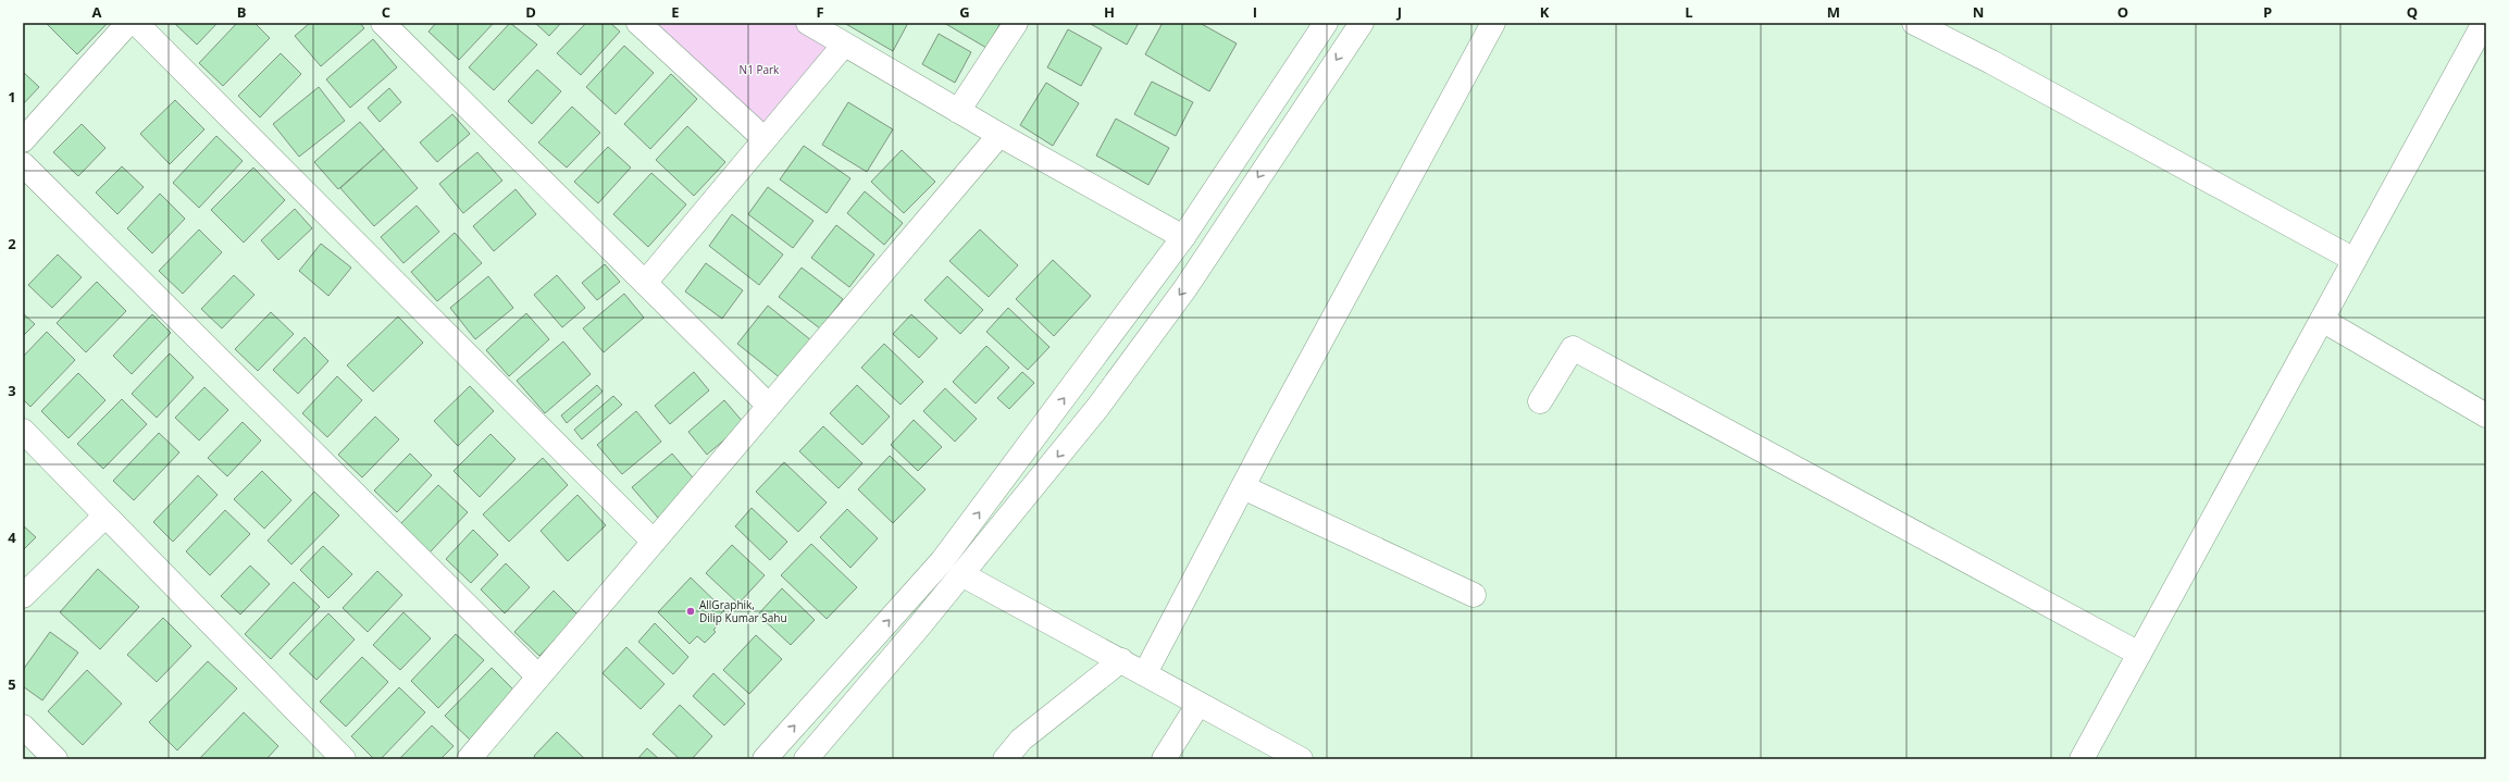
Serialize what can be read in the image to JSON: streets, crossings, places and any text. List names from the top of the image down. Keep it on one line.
{"parks":["N1 Park"],"places":["AllGraphik, Dilip Kumar Sahu"],"grid":{"columns":["A","B","C","D","E","F","G","H","I","J","K","L","M","N","O","P","Q"],"rows":["1","2","3","4","5"]}}
